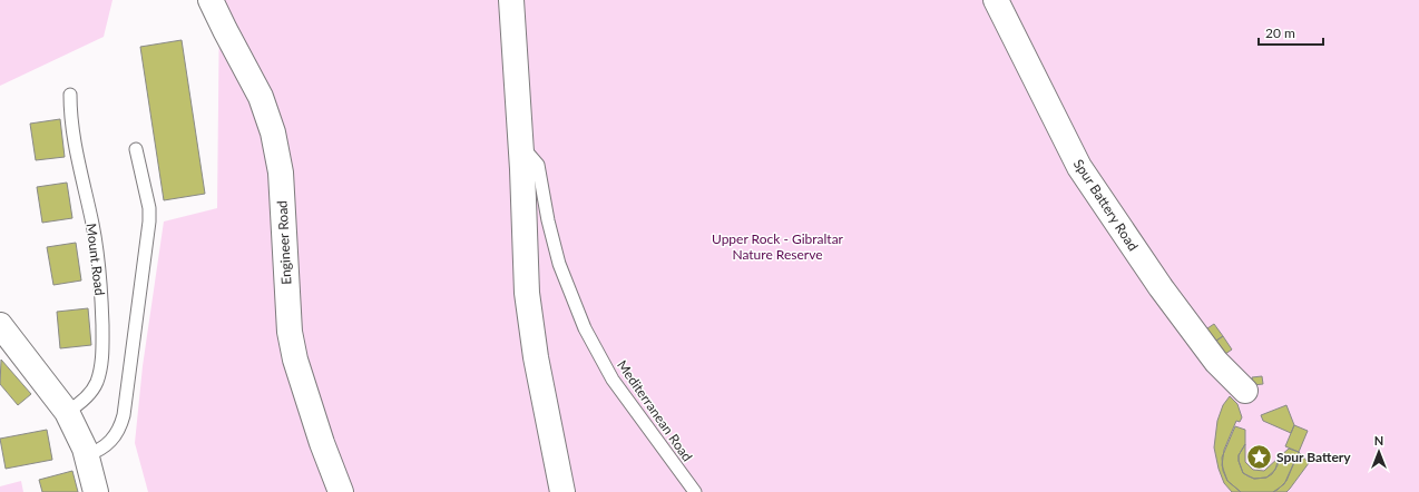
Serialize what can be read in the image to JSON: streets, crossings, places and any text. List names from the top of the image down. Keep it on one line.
{"streets":{"street":["Spur Battery Road","Engineer Road"],"lane":["Mount Road","Mediterranean Road"]},"parks":["Upper Rock - Gibraltar Nature Reserve"],"places":{"place":["Spur Battery"]},"scale_bar":"20 m","north":"top"}
